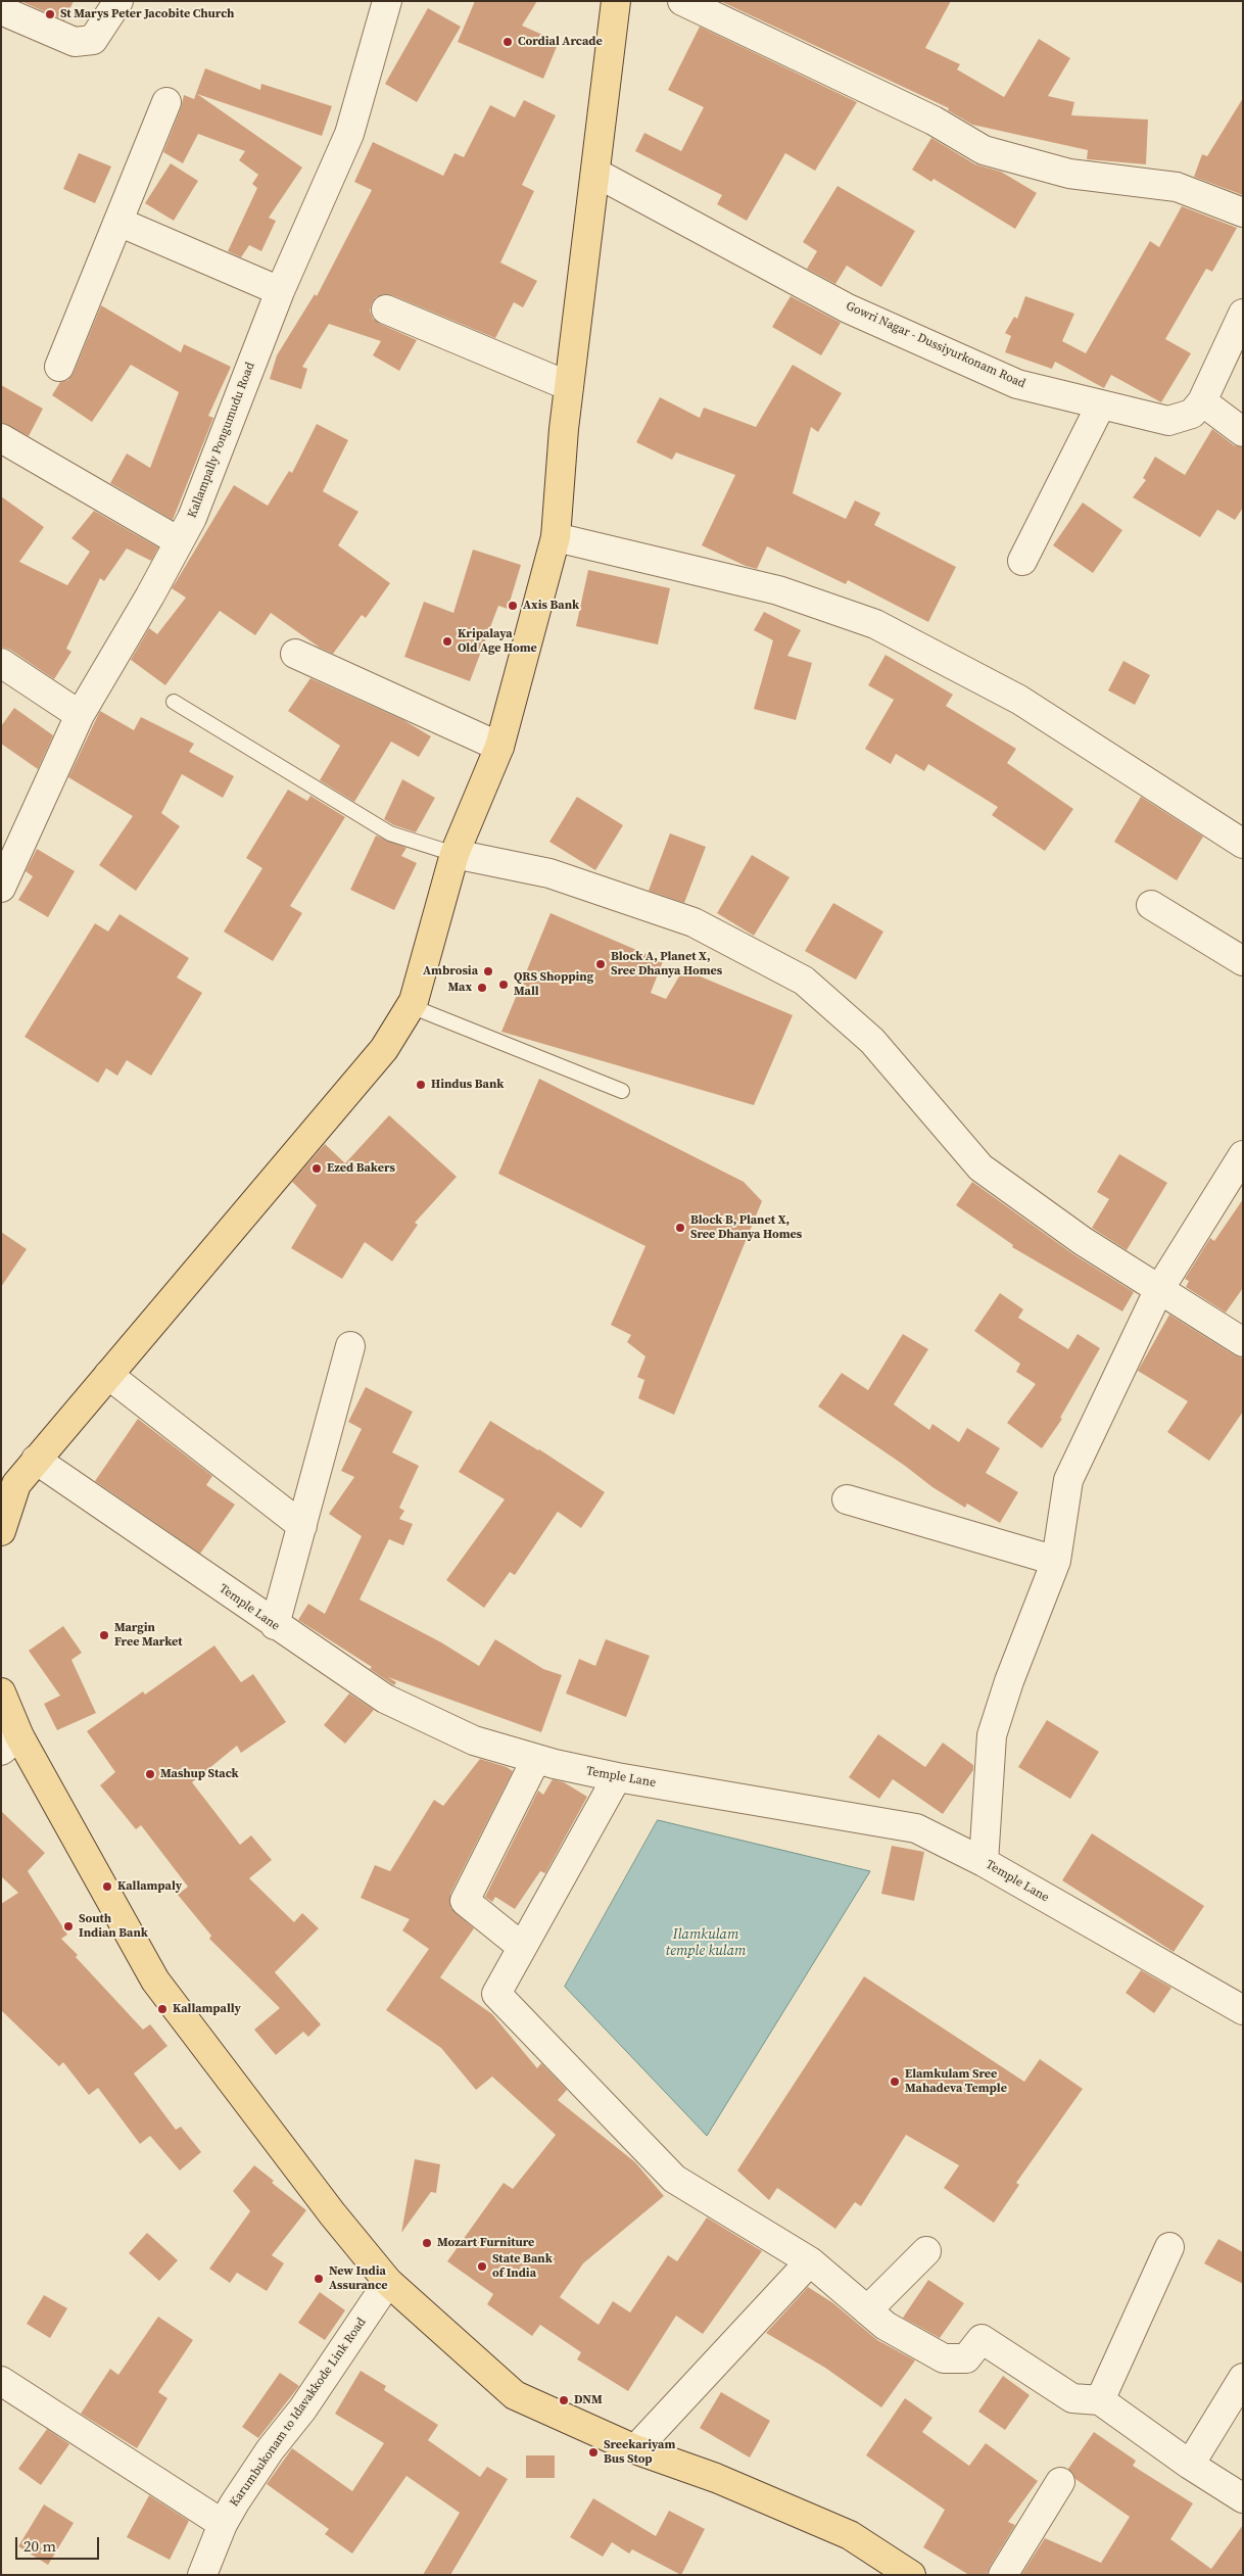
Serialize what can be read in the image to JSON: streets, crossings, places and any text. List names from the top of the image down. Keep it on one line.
{"streets":{"street":["Gowri Nagar - Dussiyurkonam Road","Kallampally Pongumudu Road","Temple Lane","Karumbukonam to Idavakkode Link Road"]},"water":["Ilamkulam temple kulam"],"places":["St Marys Peter Jacobite Church","Cordial Arcade","Axis Bank","Kripalaya Old Age Home","Block A, Planet X, Sree Dhanya Homes","Ambrosia","QRS Shopping Mall","Max","Hindus Bank","Ezed Bakers","Block B, Planet X, Sree Dhanya Homes","Margin Free Market","Mashup Stack","Kallampaly","South Indian Bank","Kallampally","Elamkulam Sree Mahadeva Temple","Mozart Furniture","State Bank of India","New India Assurance","DNM","Sreekariyam Bus Stop"],"scale_bar":"20 m"}
